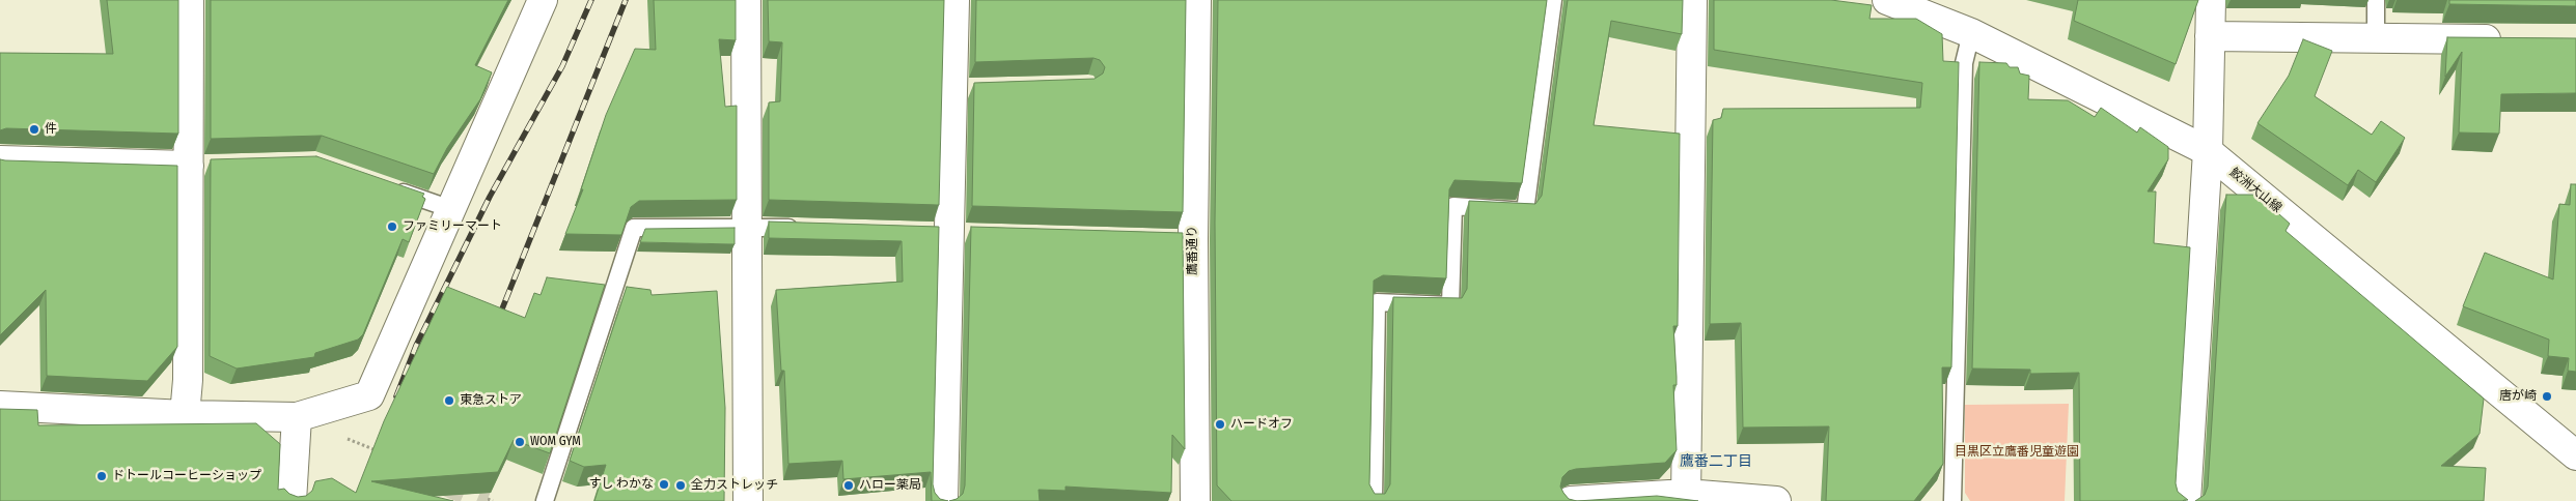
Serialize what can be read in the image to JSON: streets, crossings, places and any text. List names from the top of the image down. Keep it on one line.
{"streets":{"street":["鮫洲大山線","鷹番通り"]},"districts":["鷹番二丁目"],"parks":["目黒区立鷹番児童遊園"],"places":["件","ファミリーマート","唐が崎","東急ストア","ハードオフ","WOM GYM","ドトールコーヒーショップ","すし わかな","全力ストレッチ","ハロー薬局"]}
